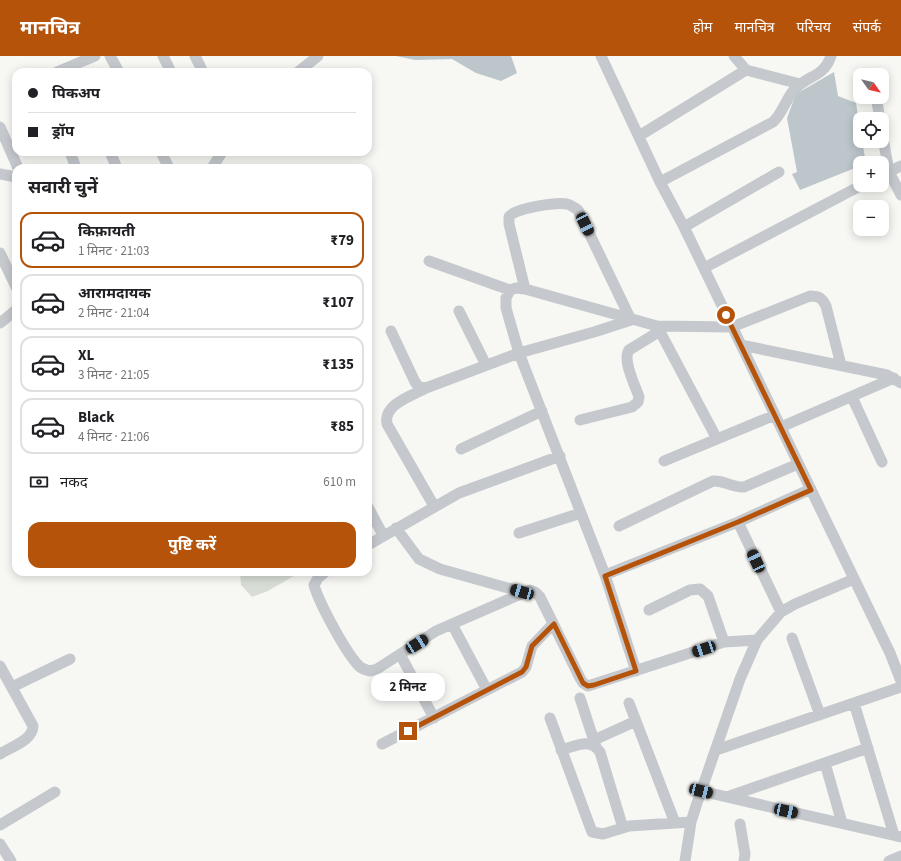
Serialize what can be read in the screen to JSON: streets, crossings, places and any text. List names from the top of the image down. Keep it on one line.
{"north":"bottom right","page":{"header":"मानचित्र","nav":["होम","मानचित्र","परिचय","संपर्क"],"map_buttons":["+","−"],"banner":["पिकअप","ड्रॉप"],"heading":"सवारी चुनें","list":[{"name":"किफ़ायती","note":"1 मिनट · 21:03","value":"₹79"},{"name":"आरामदायक","note":"2 मिनट · 21:04","value":"₹107"},{"name":"XL","note":"3 मिनट · 21:05","value":"₹135"},{"name":"Black","note":"4 मिनट · 21:06","value":"₹85"}],"pay":["नकद","610 m"],"buttons":"पुष्टि करें","bubble":"2 मिनट"}}
